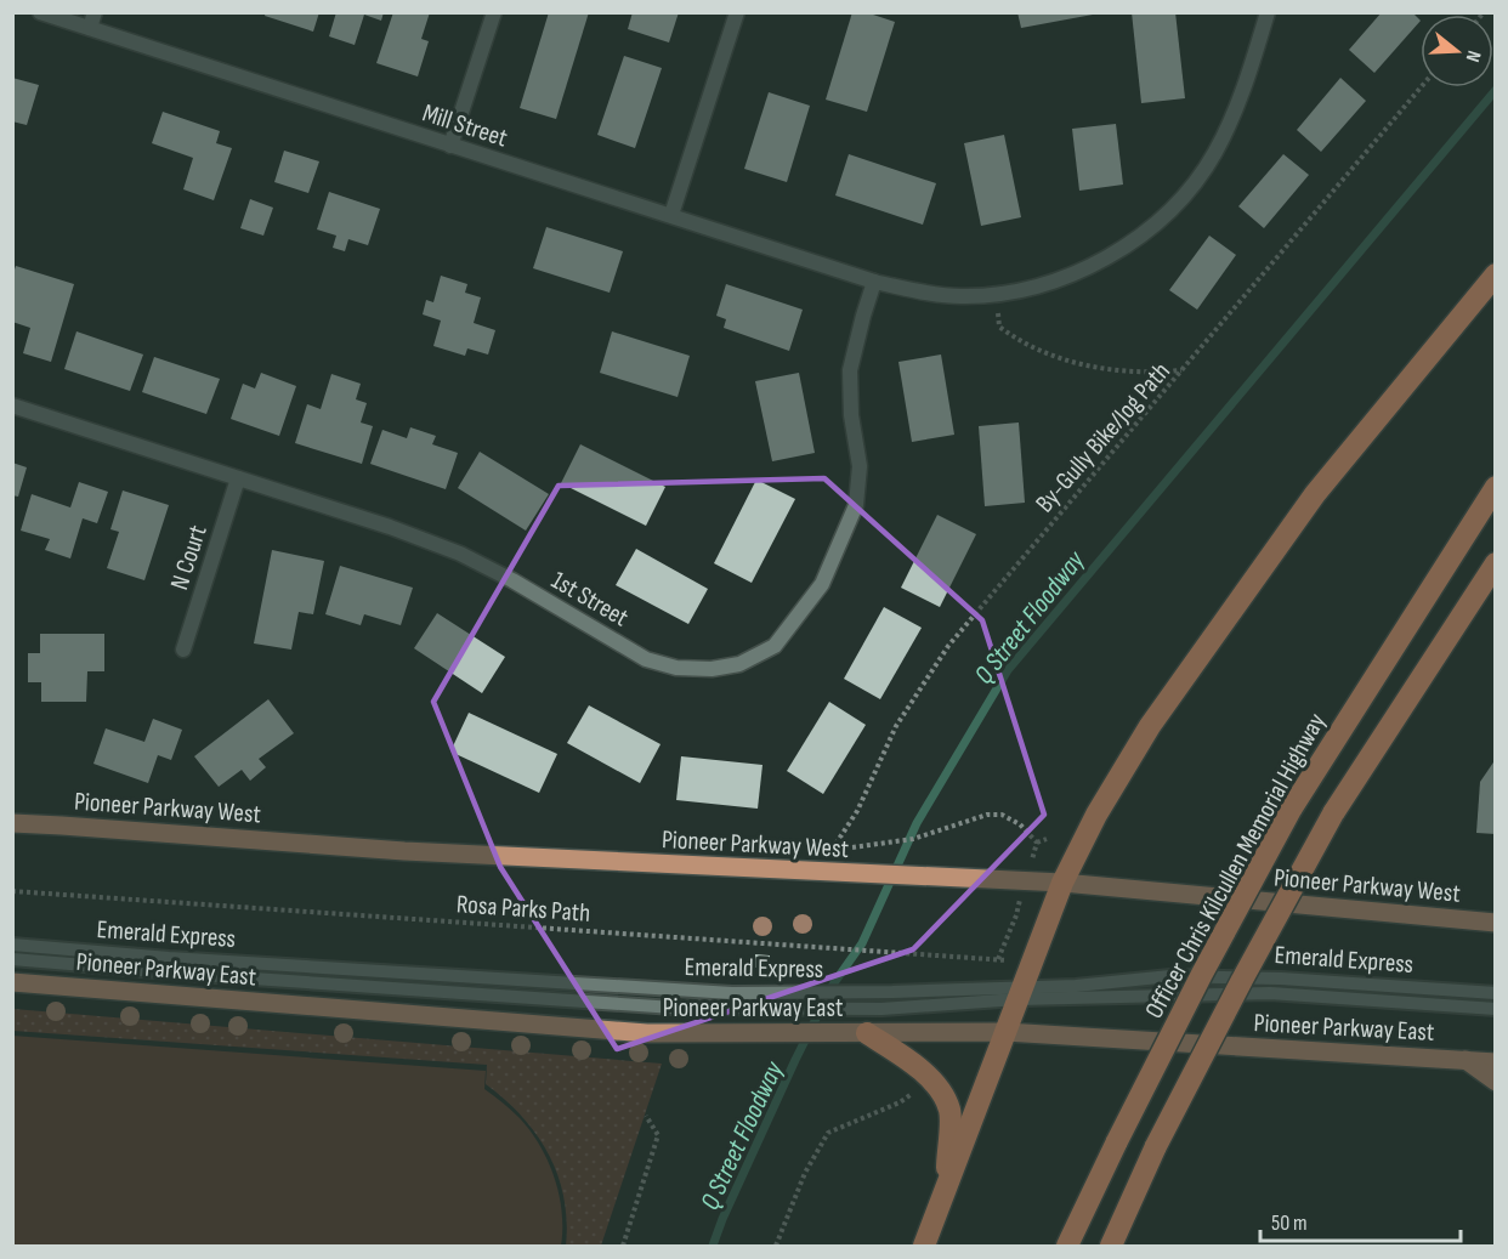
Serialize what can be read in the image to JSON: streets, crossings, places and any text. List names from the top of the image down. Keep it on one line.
{"streets":{"highway":["Officer Chris Kilcullen Memorial Highway"],"main road":["Pioneer Parkway West","Pioneer Parkway East"],"street":["Mill Street","N Court","1st Street"],"lane":["Emerald Express"],"path":["By-Gully Bike/Jog Path","Rosa Parks Path"]},"crossings":[["Mill Street","1st Street"],["N Court","1st Street"]],"water":["Q Street Floodway"],"scale_bar":"50 m","north":"right"}
